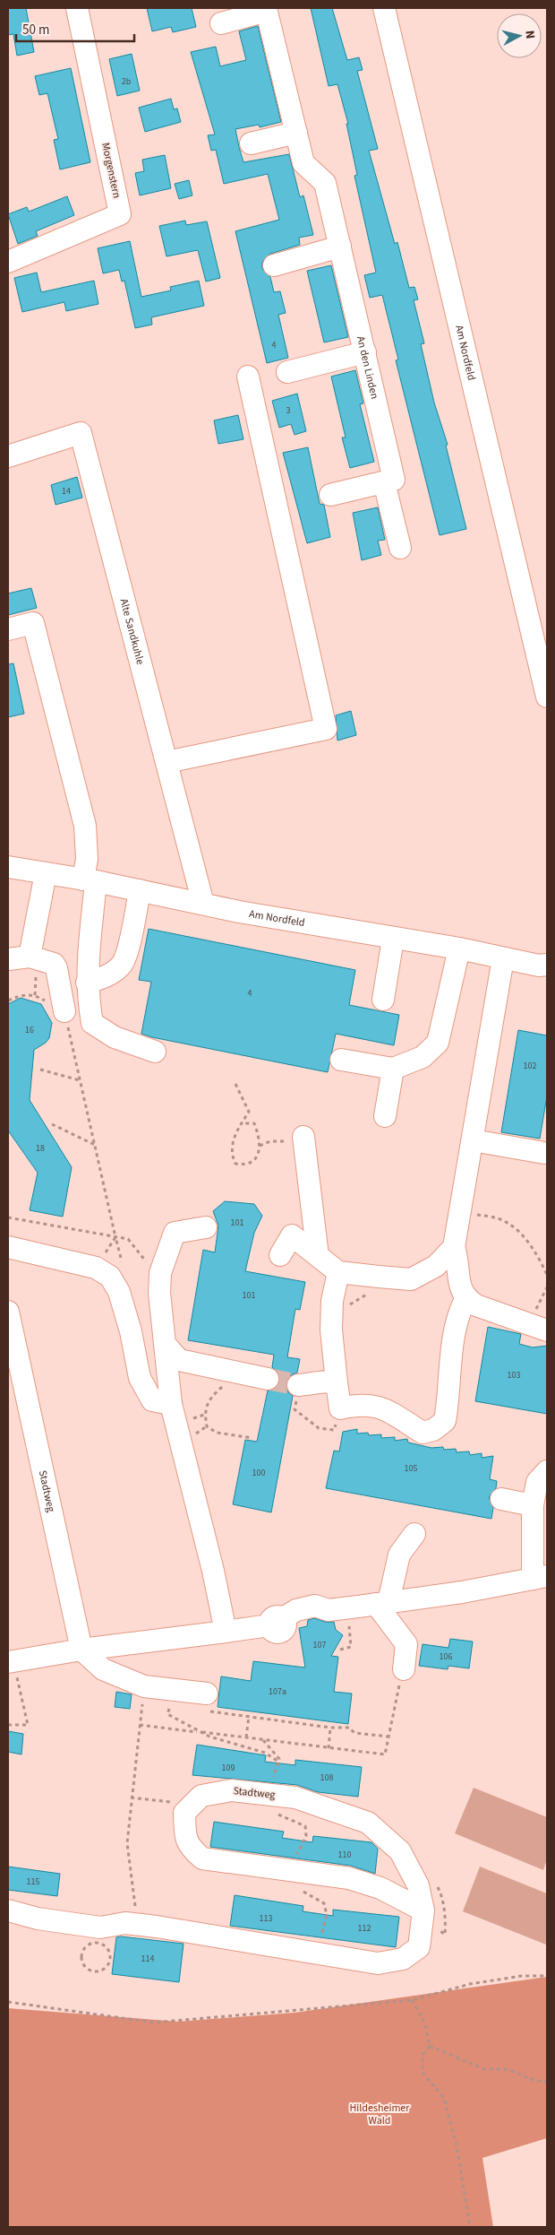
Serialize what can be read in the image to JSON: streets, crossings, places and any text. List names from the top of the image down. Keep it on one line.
{"streets":{"street":["Morgenstern","Am Nordfeld","An den Linden","Alte Sandkuhle","Stadtweg"]},"crossings":[["Am Nordfeld","Alte Sandkuhle"]],"parks":["Hildesheimer Wald"],"house_numbers":["2b","4","3","14","4","16","102","18","101","101","103","105","100","107","106","107a","109","108","110","115","113","112","114"],"scale_bar":"50 m","north":"right"}
